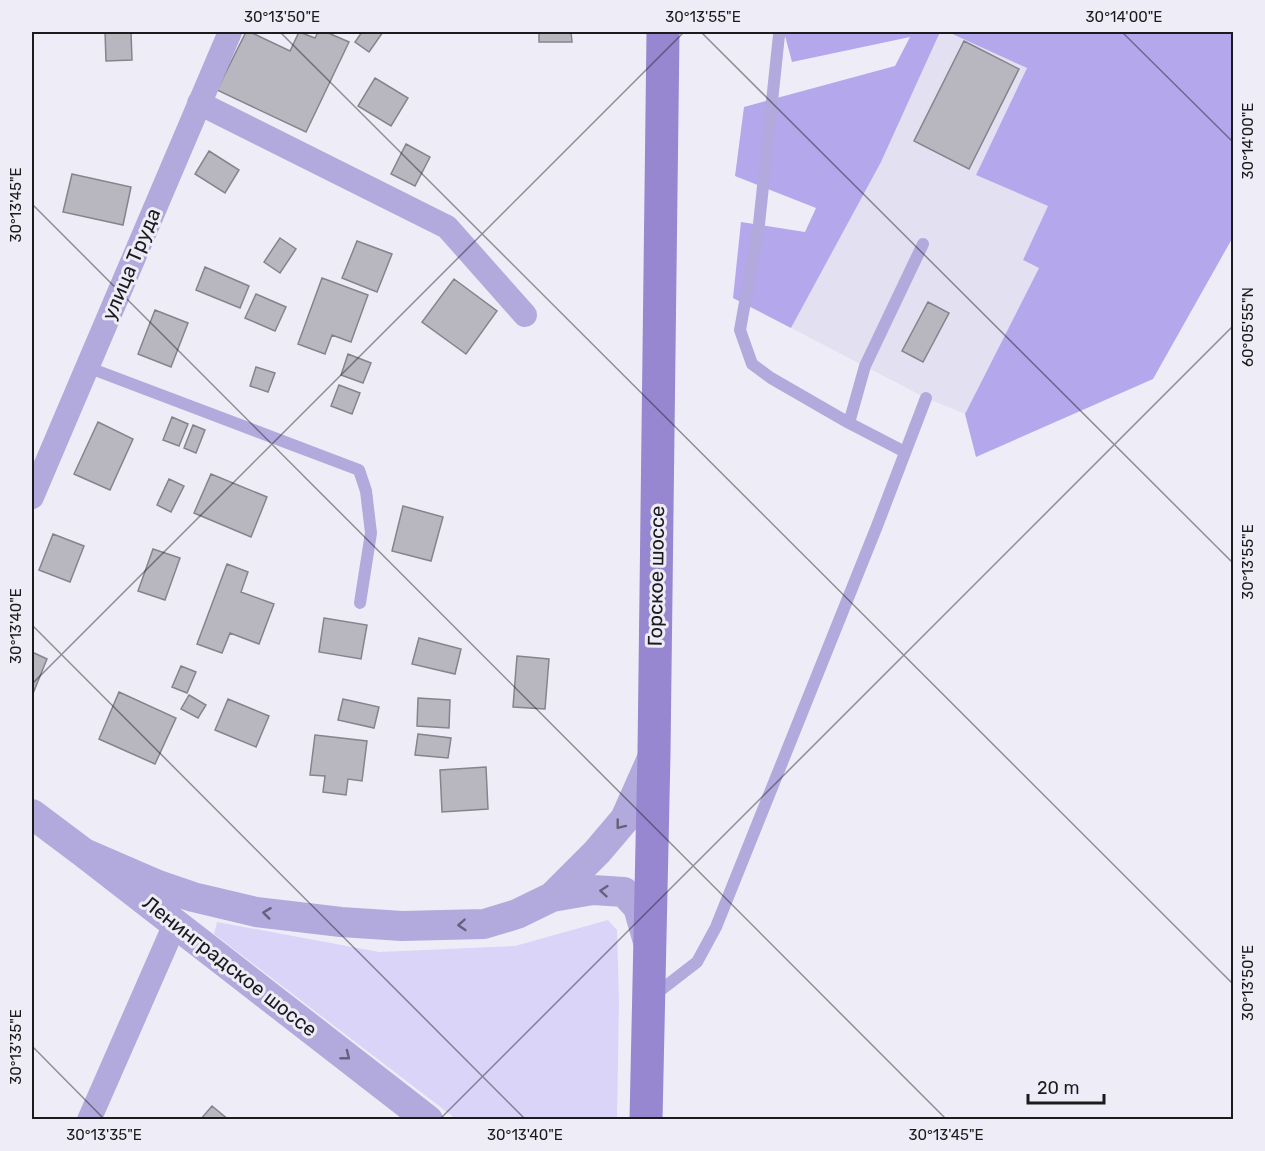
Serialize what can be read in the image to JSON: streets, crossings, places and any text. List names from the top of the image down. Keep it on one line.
{"streets":{"main road":["Горское шоссе"],"street":["улица Труда","Ленинградское шоссе"]},"one_way":["Ленинградское шоссе"],"scale_bar":"20 m","coordinates":["30°13'50\"E","30°13'55\"E","30°14'00\"E","30°13'45\"E","60°05'55\"N","30°13'40\"E","30°13'35\"E"]}
